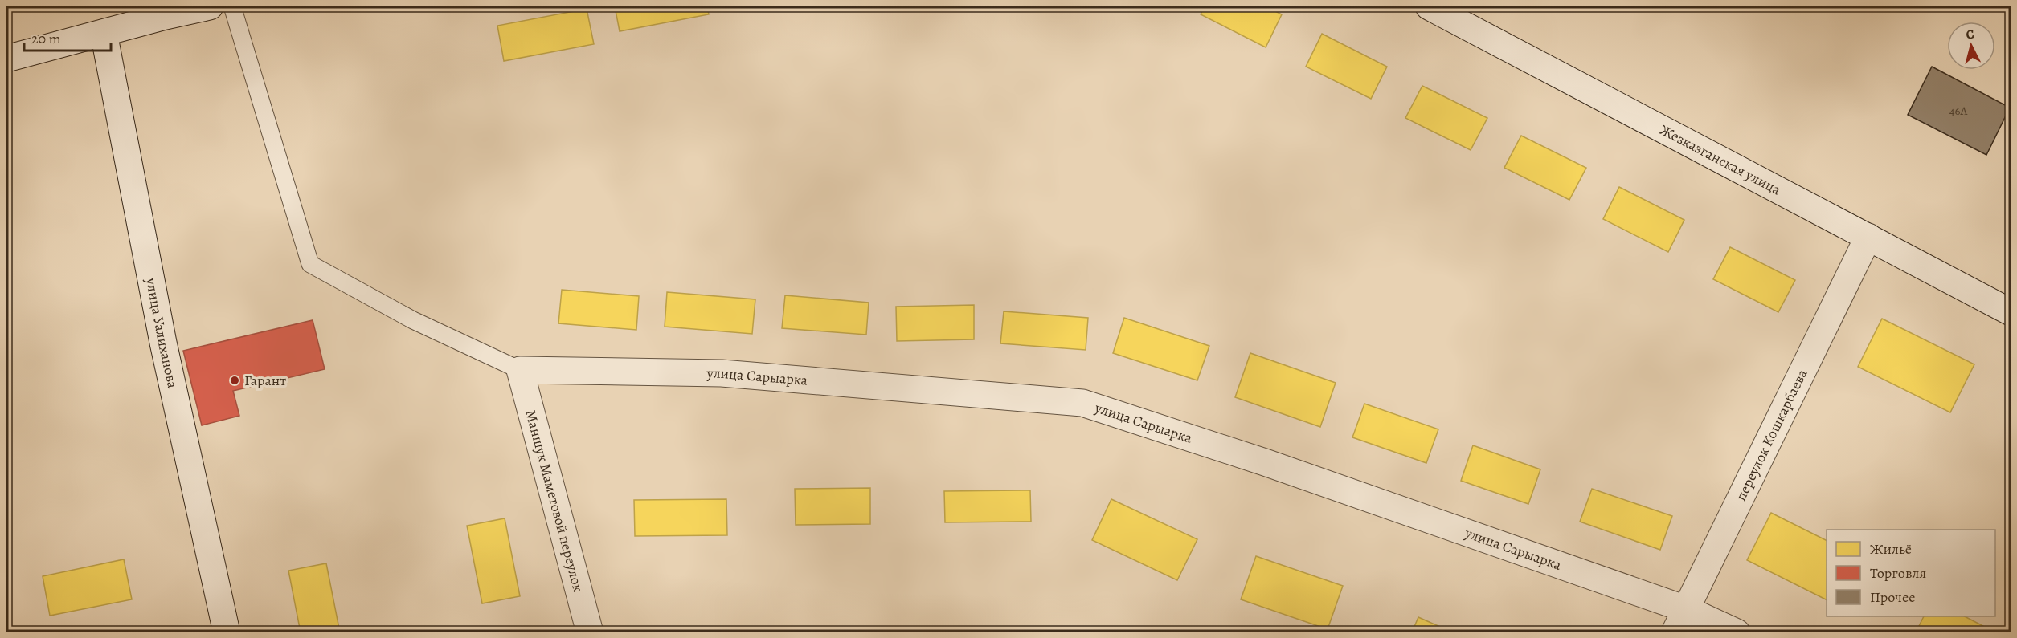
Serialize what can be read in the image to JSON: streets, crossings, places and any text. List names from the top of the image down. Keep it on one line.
{"streets":{"street":["Жезказганская улица","улица Уалиханова","улица Сарыарка","переулок Кошкарбаева","Маншук Маметовой переулок"]},"crossings":[["Жезказганская улица","переулок Кошкарбаева"],["улица Сарыарка","переулок Кошкарбаева"],["улица Сарыарка","Маншук Маметовой переулок"]],"places":["Гарант"],"house_numbers":["46А"],"legend":["Жильё","Торговля","Прочее"],"scale_bar":"20 m","north":"top"}
